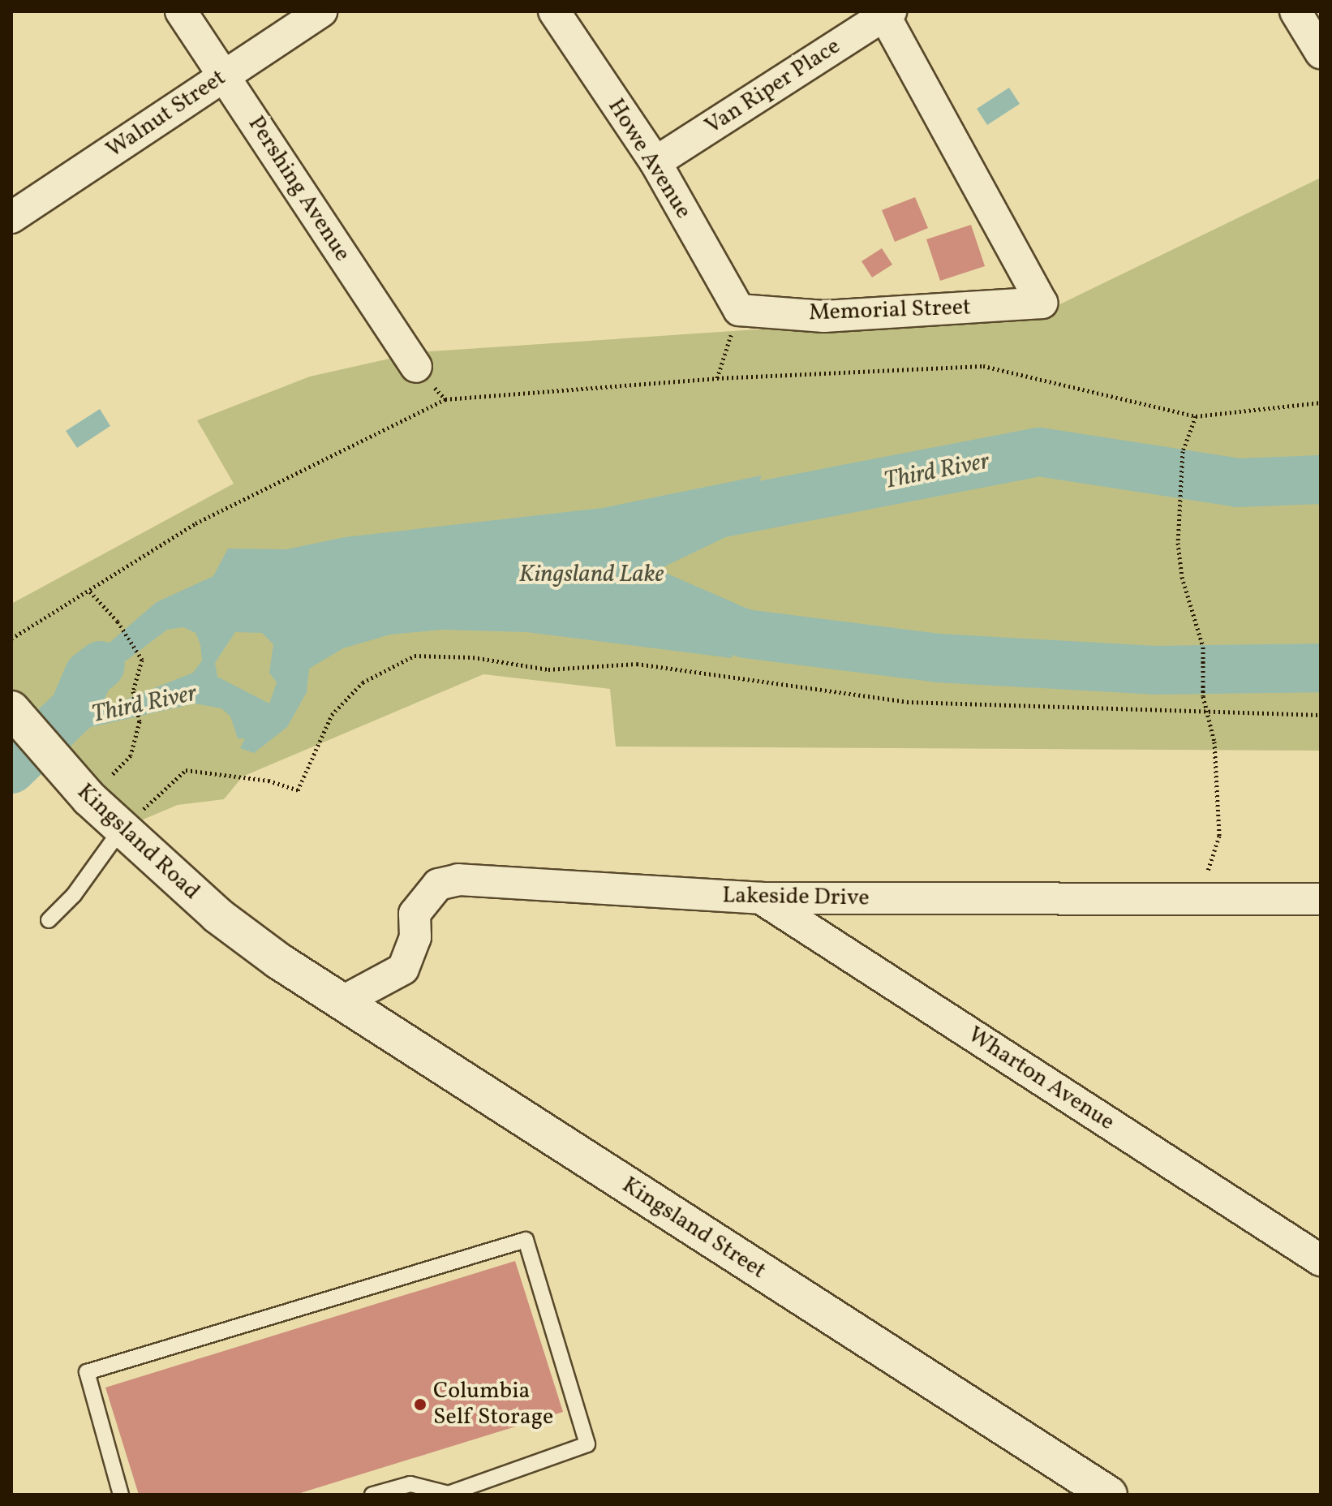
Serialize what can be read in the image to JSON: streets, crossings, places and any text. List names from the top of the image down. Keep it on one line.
{"streets":{"main road":["Kingsland Road","Kingsland Street"],"street":["Van Riper Place","Walnut Street","Howe Avenue","Pershing Avenue","Memorial Street","Lakeside Drive","Wharton Avenue"]},"crossings":[["Van Riper Place","Howe Avenue"],["Van Riper Place","Memorial Street"],["Walnut Street","Pershing Avenue"],["Howe Avenue","Memorial Street"],["Kingsland Road","Kingsland Street"],["Lakeside Drive","Wharton Avenue"],["Lakeside Drive","Kingsland Street"]],"water":["Third River","Kingsland Lake"],"places":["Columbia Self Storage"]}
